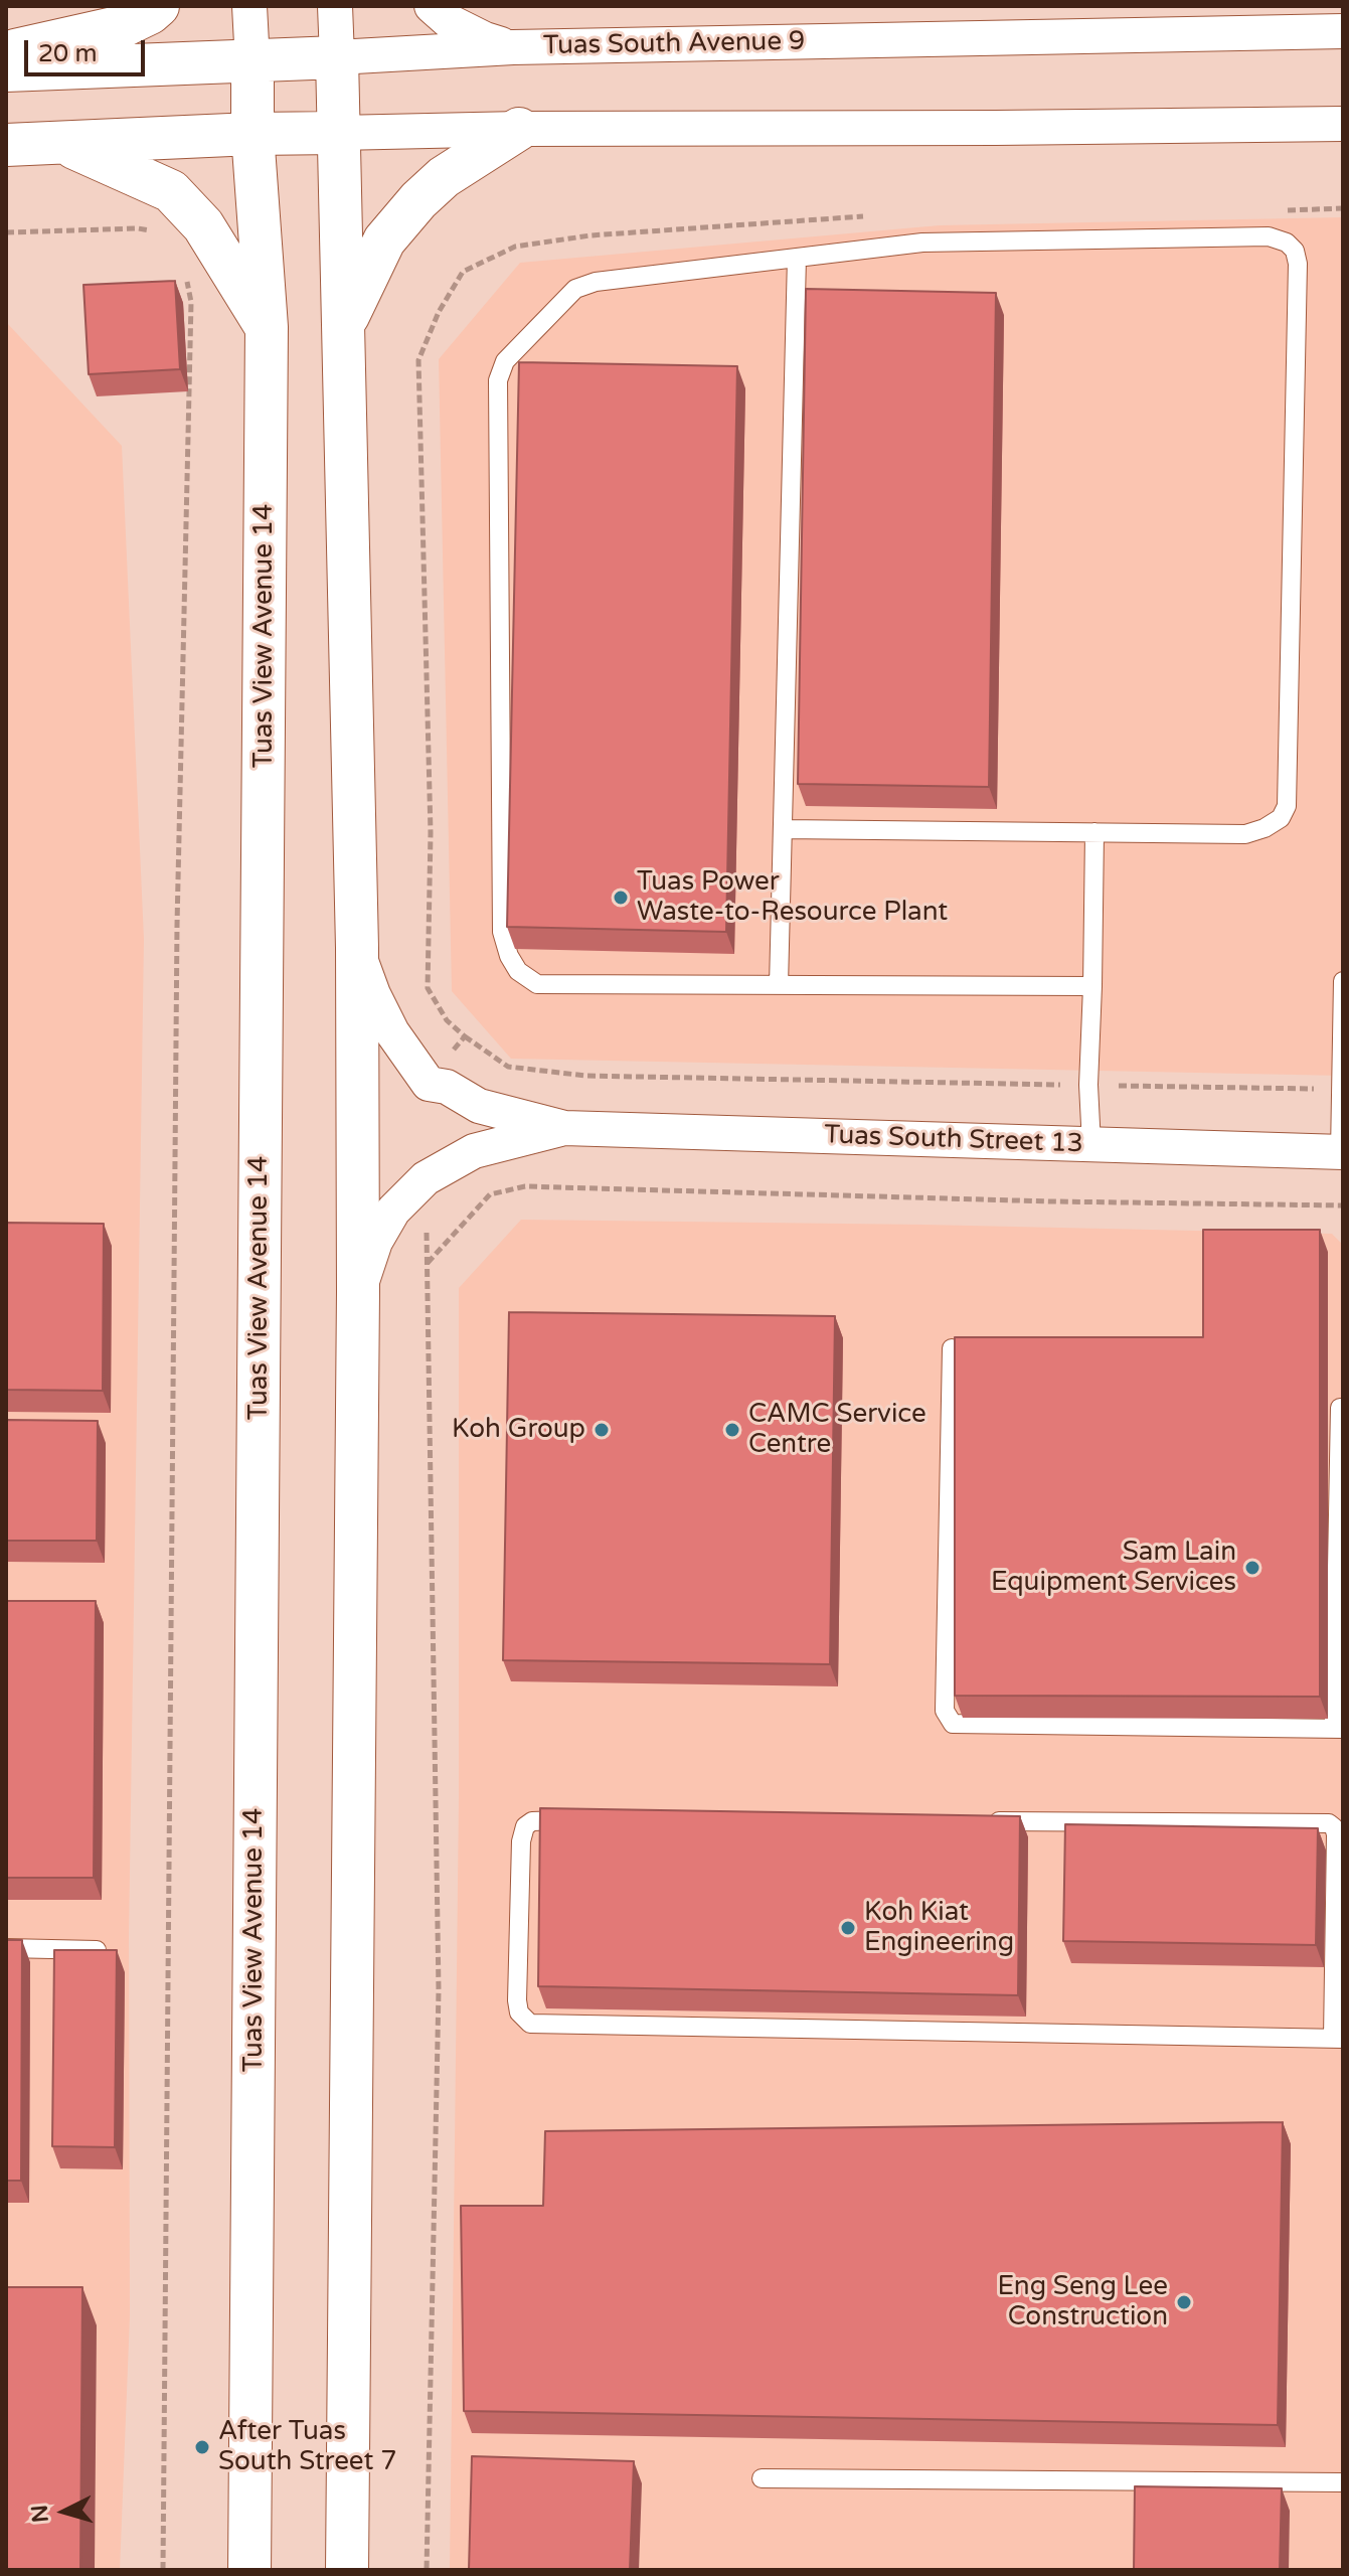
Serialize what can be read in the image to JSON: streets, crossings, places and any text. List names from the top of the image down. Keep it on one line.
{"streets":{"street":["Tuas South Avenue 9","Tuas View Avenue 14","Tuas South Street 13"]},"crossings":[["Tuas South Avenue 9","Tuas View Avenue 14"]],"places":["Tuas Power Waste-to-Resource Plant","Koh Group","CAMC Service Centre","Sam Lain Equipment Services","Koh Kiat Engineering","Eng Seng Lee Construction","After Tuas South Street 7"],"scale_bar":"20 m","north":"left"}
